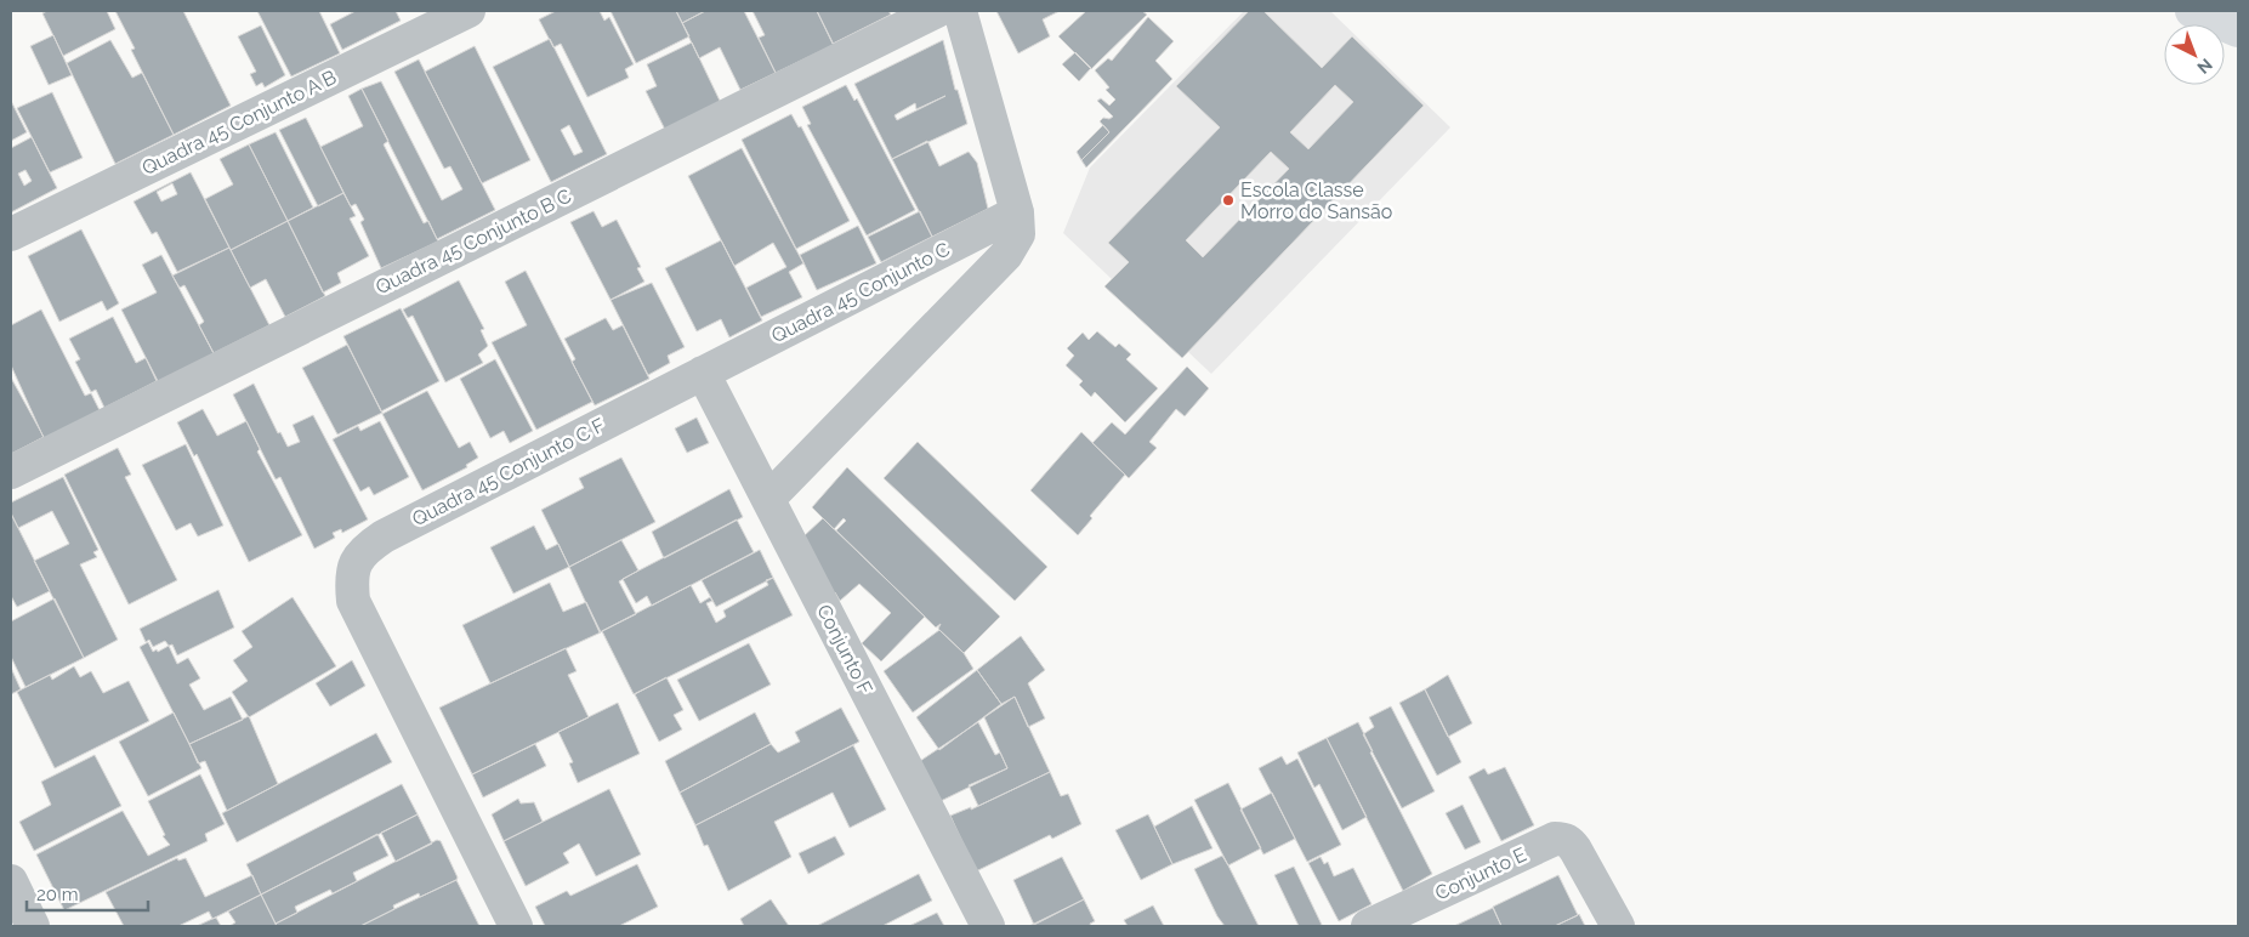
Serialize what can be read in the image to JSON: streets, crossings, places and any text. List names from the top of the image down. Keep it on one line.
{"streets":{"street":["Quadra 45 Conjunto A B","Quadra 45 Conjunto B C","Quadra 45 Conjunto C","Quadra 45 Conjunto C F","Conjunto F","Conjunto E"]},"crossings":[["Quadra 45 Conjunto C","Quadra 45 Conjunto C F"],["Quadra 45 Conjunto C","Conjunto F"],["Quadra 45 Conjunto C F","Conjunto F"]],"places":["Escola Classe Morro do Sansão"],"scale_bar":"20 m","north":"bottom right"}
